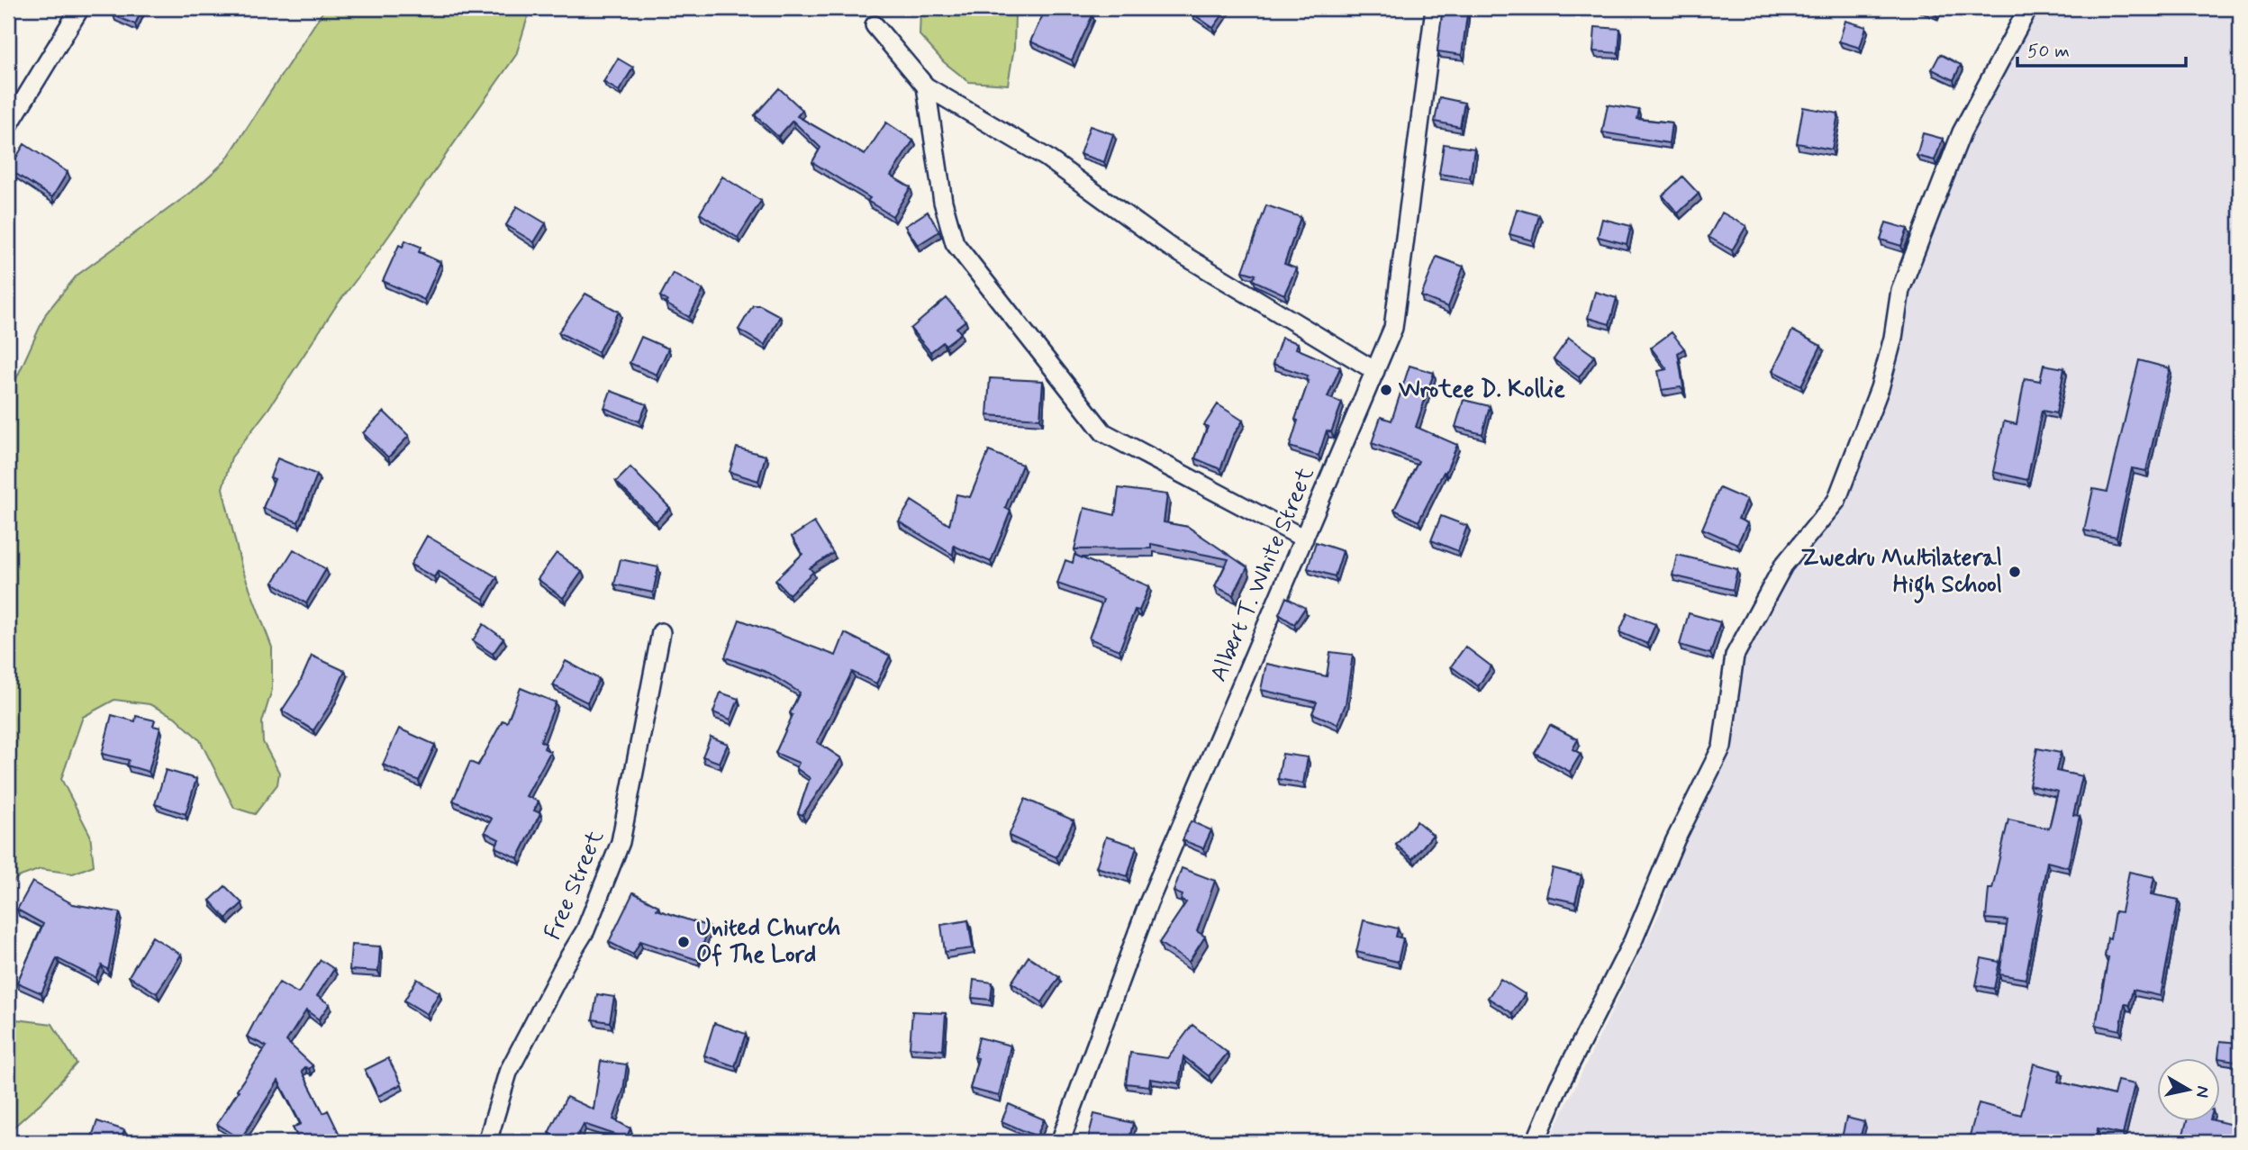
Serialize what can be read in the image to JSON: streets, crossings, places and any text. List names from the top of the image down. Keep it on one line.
{"streets":{"street":["Albert T. White Street","Free Street"]},"places":["Wrotee D. Kollie","Zwedru Multilateral High School","United Church Of The Lord"],"scale_bar":"50 m","north":"right"}
